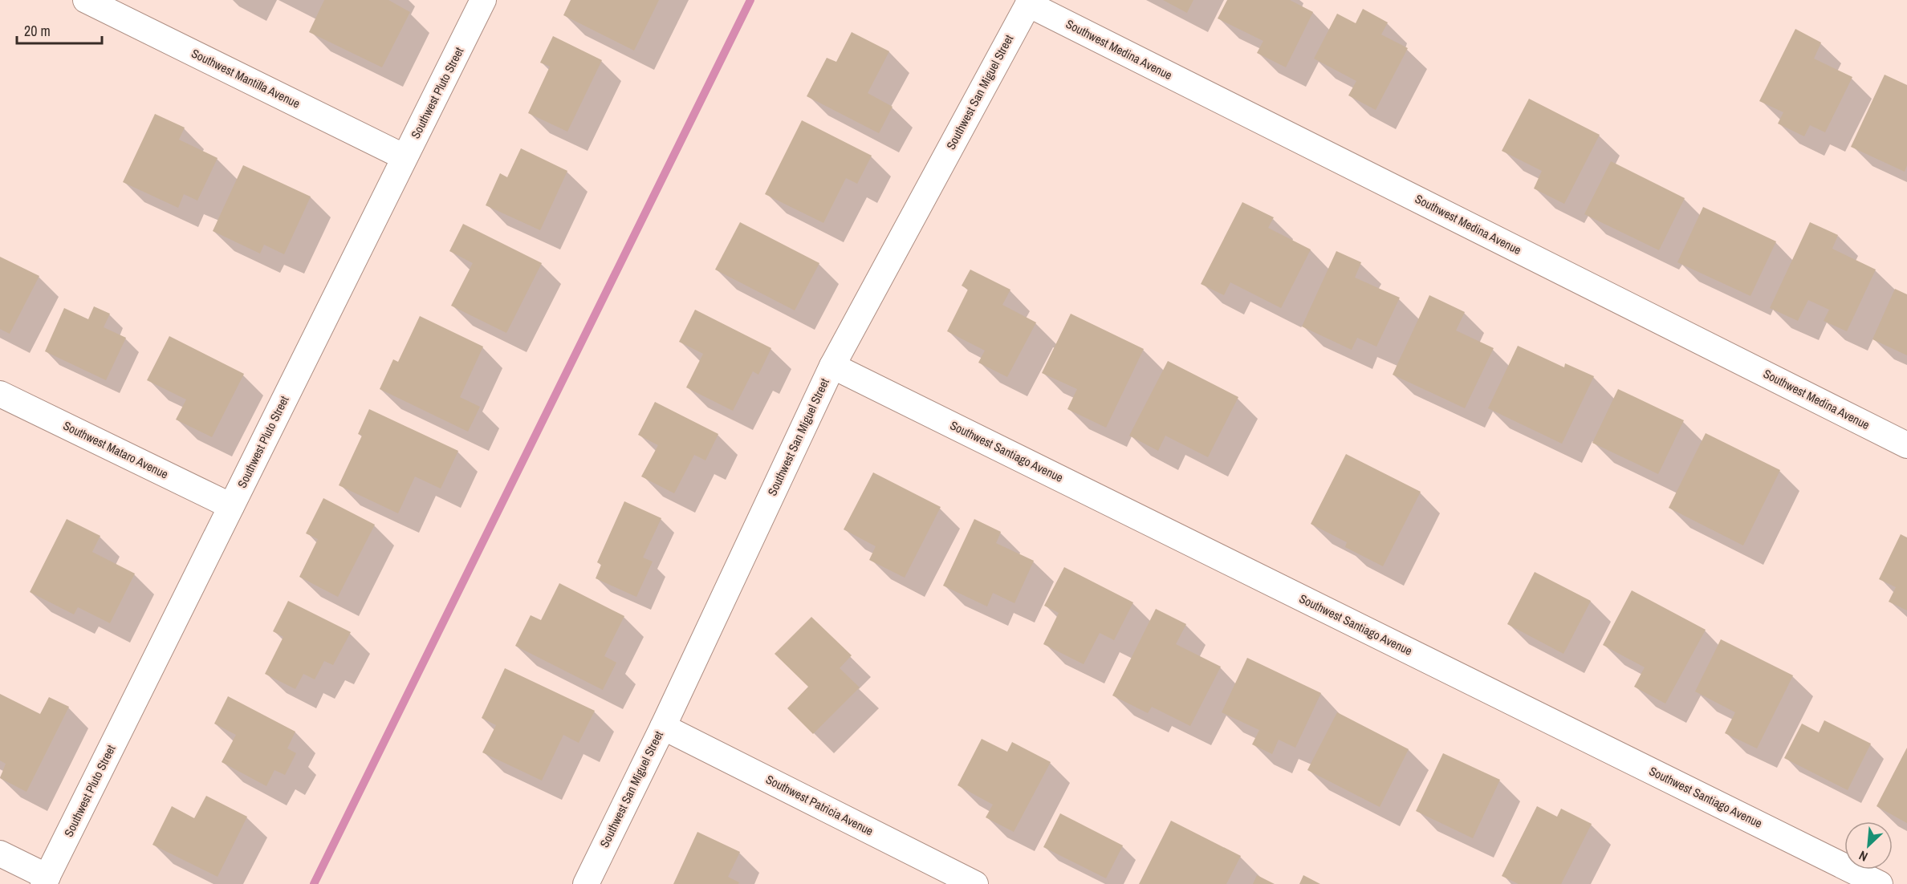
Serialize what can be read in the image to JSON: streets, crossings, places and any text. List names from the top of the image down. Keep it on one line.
{"streets":{"street":["Southwest Medina Avenue","Southwest Mantilla Avenue","Southwest San Miguel Street","Southwest Pluto Street","Southwest Mataro Avenue","Southwest Santiago Avenue","Southwest Patricia Avenue"]},"crossings":[["Southwest Medina Avenue","Southwest San Miguel Street"],["Southwest Mantilla Avenue","Southwest Pluto Street"],["Southwest San Miguel Street","Southwest Santiago Avenue"],["Southwest San Miguel Street","Southwest Patricia Avenue"],["Southwest Pluto Street","Southwest Mataro Avenue"]],"scale_bar":"20 m","north":"bottom left"}
